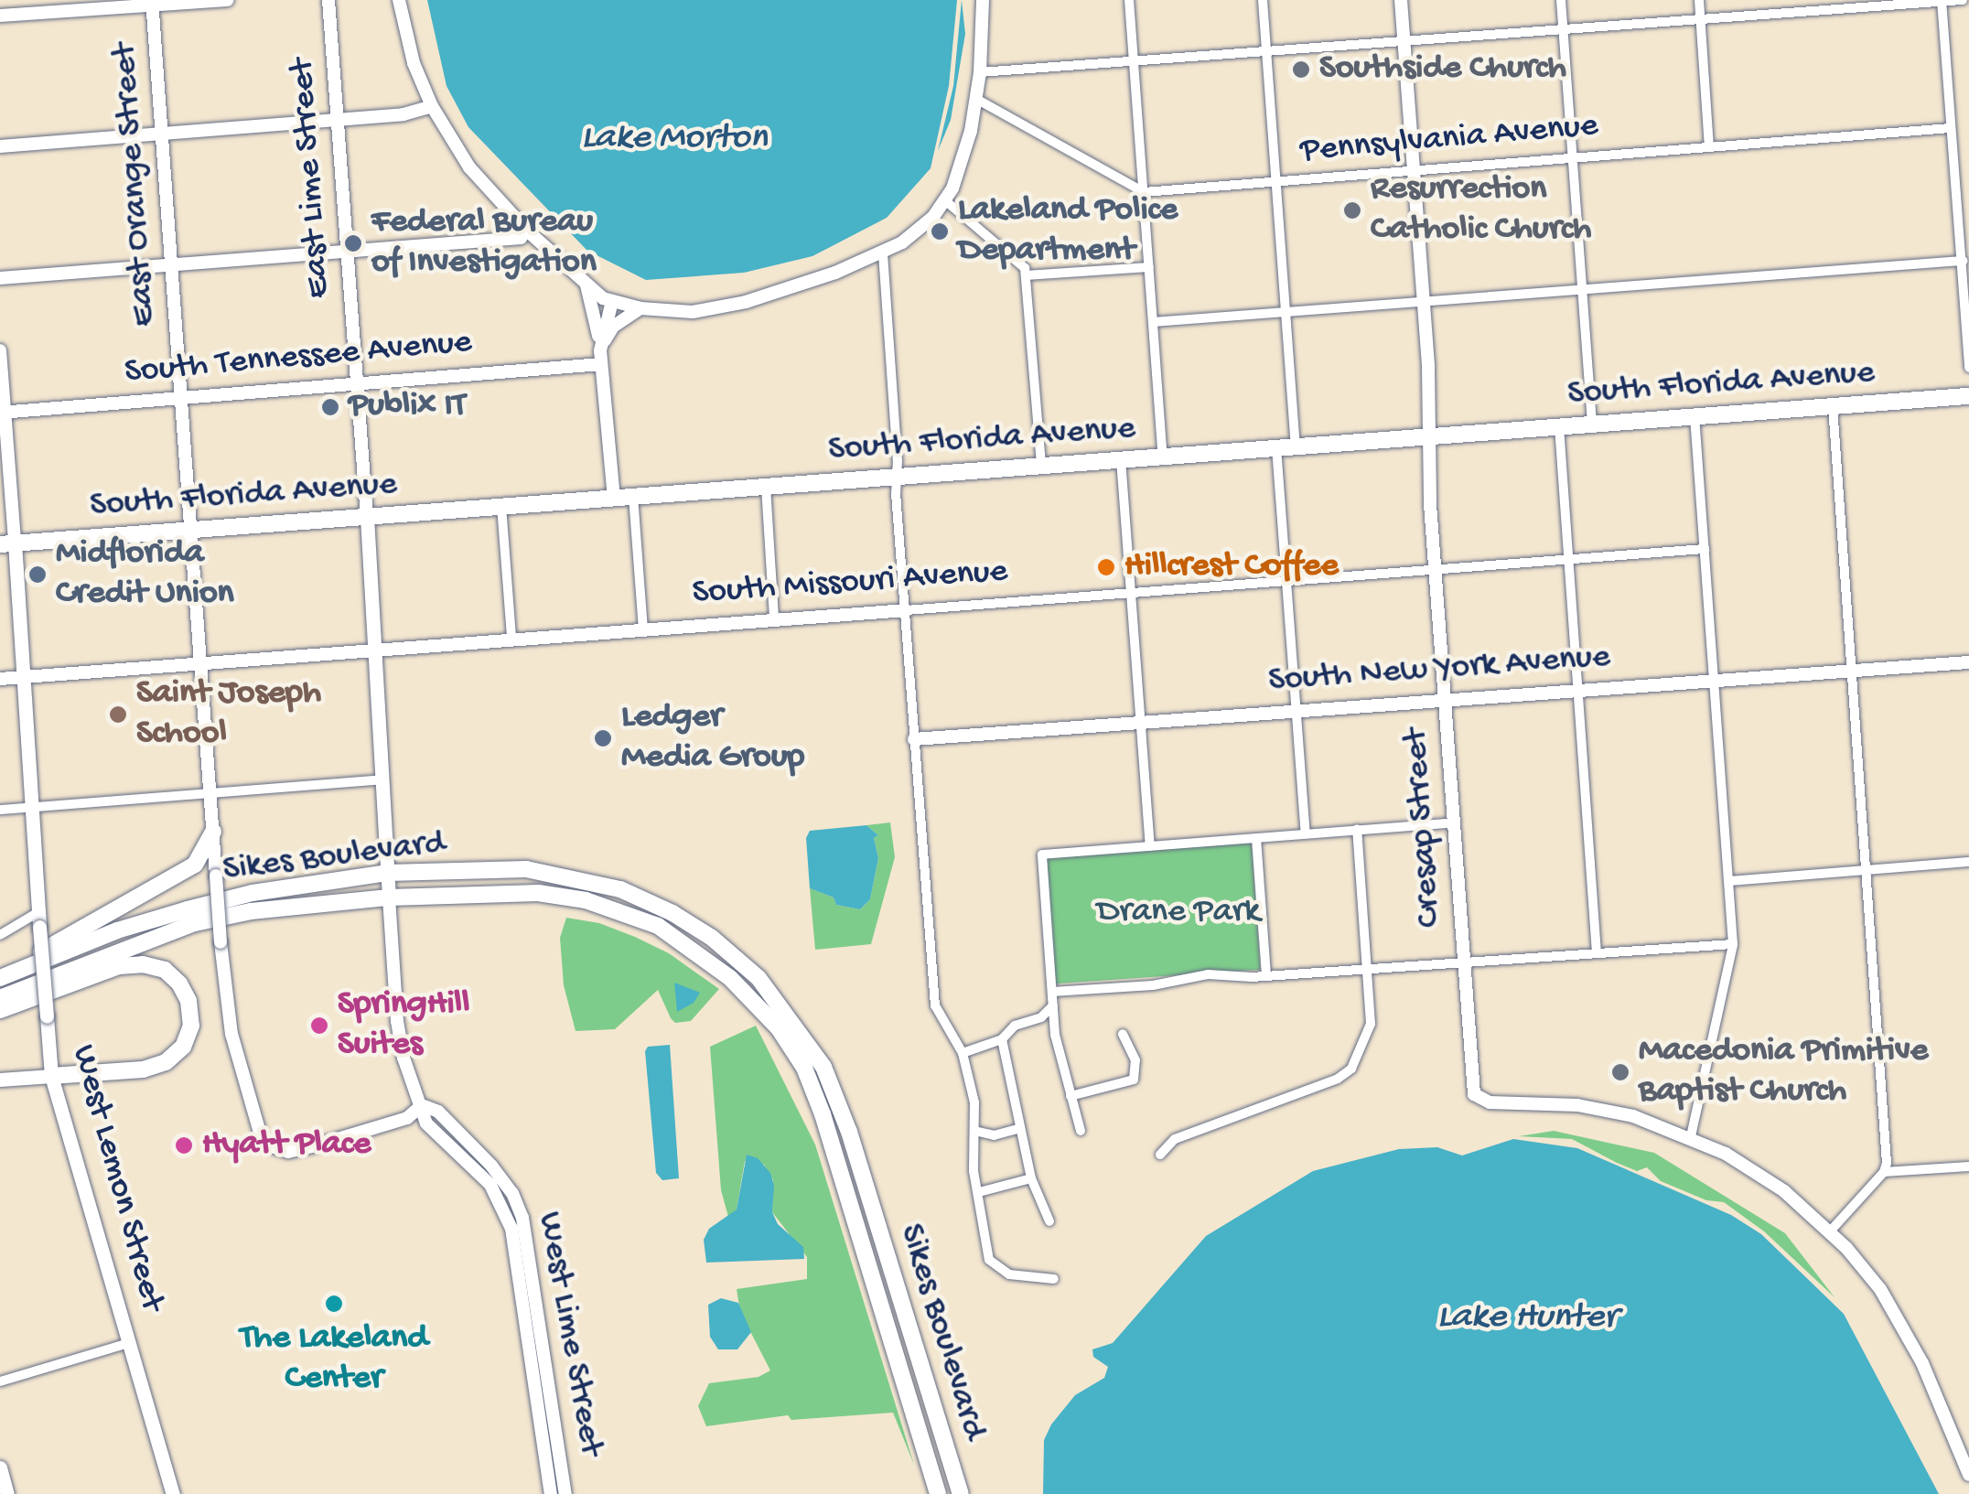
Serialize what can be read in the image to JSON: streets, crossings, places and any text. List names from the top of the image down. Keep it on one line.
{"streets":{"main road":["South Florida Avenue","Sikes Boulevard","West Lemon Street"],"street":["Pennsylvania Avenue","East Lime Street","East Orange Street","South Tennessee Avenue","South Missouri Avenue","South New York Avenue","Cresap Street","West Lime Street"]},"crossings":[["Pennsylvania Avenue","Cresap Street"],["East Lime Street","South Tennessee Avenue"],["East Lime Street","South Florida Avenue"],["East Orange Street","South Tennessee Avenue"],["East Orange Street","South Florida Avenue"],["East Orange Street","South Missouri Avenue"],["East Orange Street","West Lime Street"],["South Florida Avenue","Cresap Street"],["South Florida Avenue","West Lemon Street"],["South Missouri Avenue","Cresap Street"],["South Missouri Avenue","West Lemon Street"],["South New York Avenue","Cresap Street"]],"water":["Lake Morton","Lake Hunter"],"parks":["Drane Park"],"places":["Southside Church","Resurrection Catholic Church","Lakeland Police Department","Federal Bureau of Investigation","Publix IT","Hillcrest Coffee","Midflorida Credit Union","Saint Joseph School","Ledger Media Group","SpringHill Suites","Macedonia Primitive Baptist Church","Hyatt Place","The Lakeland Center"]}
